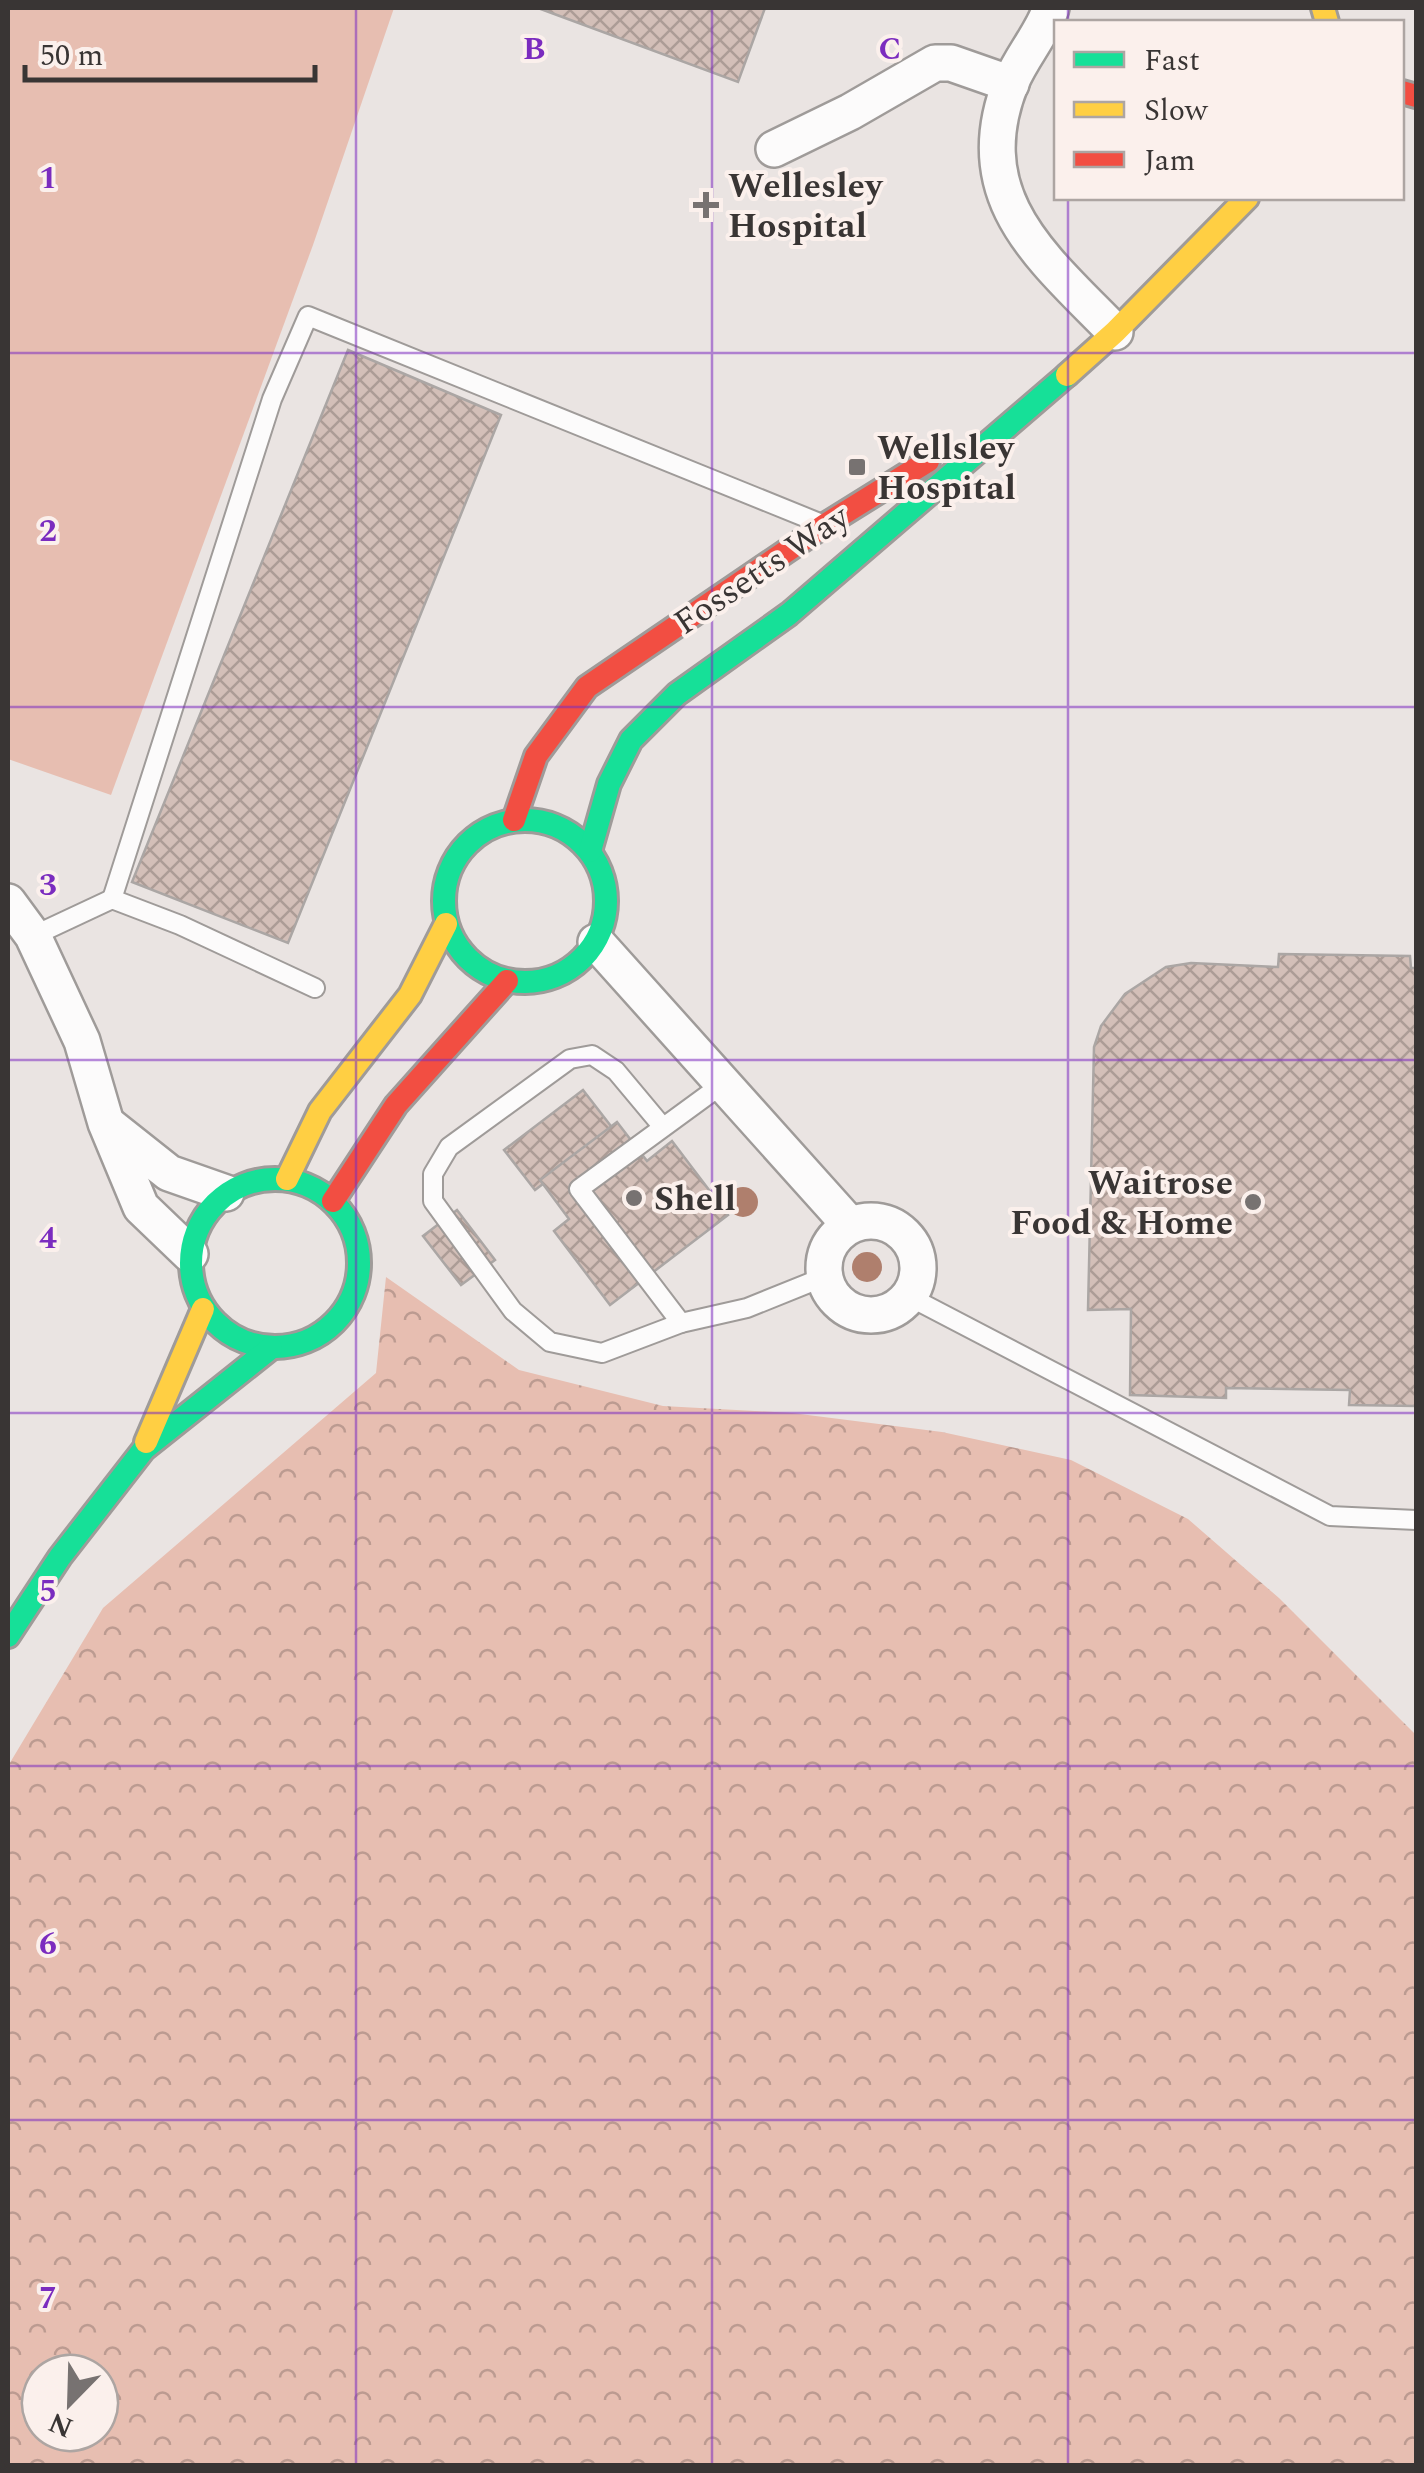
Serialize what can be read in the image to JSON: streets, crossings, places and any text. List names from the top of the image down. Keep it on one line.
{"streets":{"street":["Fossetts Way"]},"places":{"health":["Wellesley Hospital"],"transit":["Wellsley Hospital"],"other":["Shell","Waitrose Food & Home"]},"legend":["Fast","Slow","Jam"],"scale_bar":"50 m","north":"bottom left","grid":{"columns":["B","C"],"rows":["1","2","3","4","5","6","7"]}}
